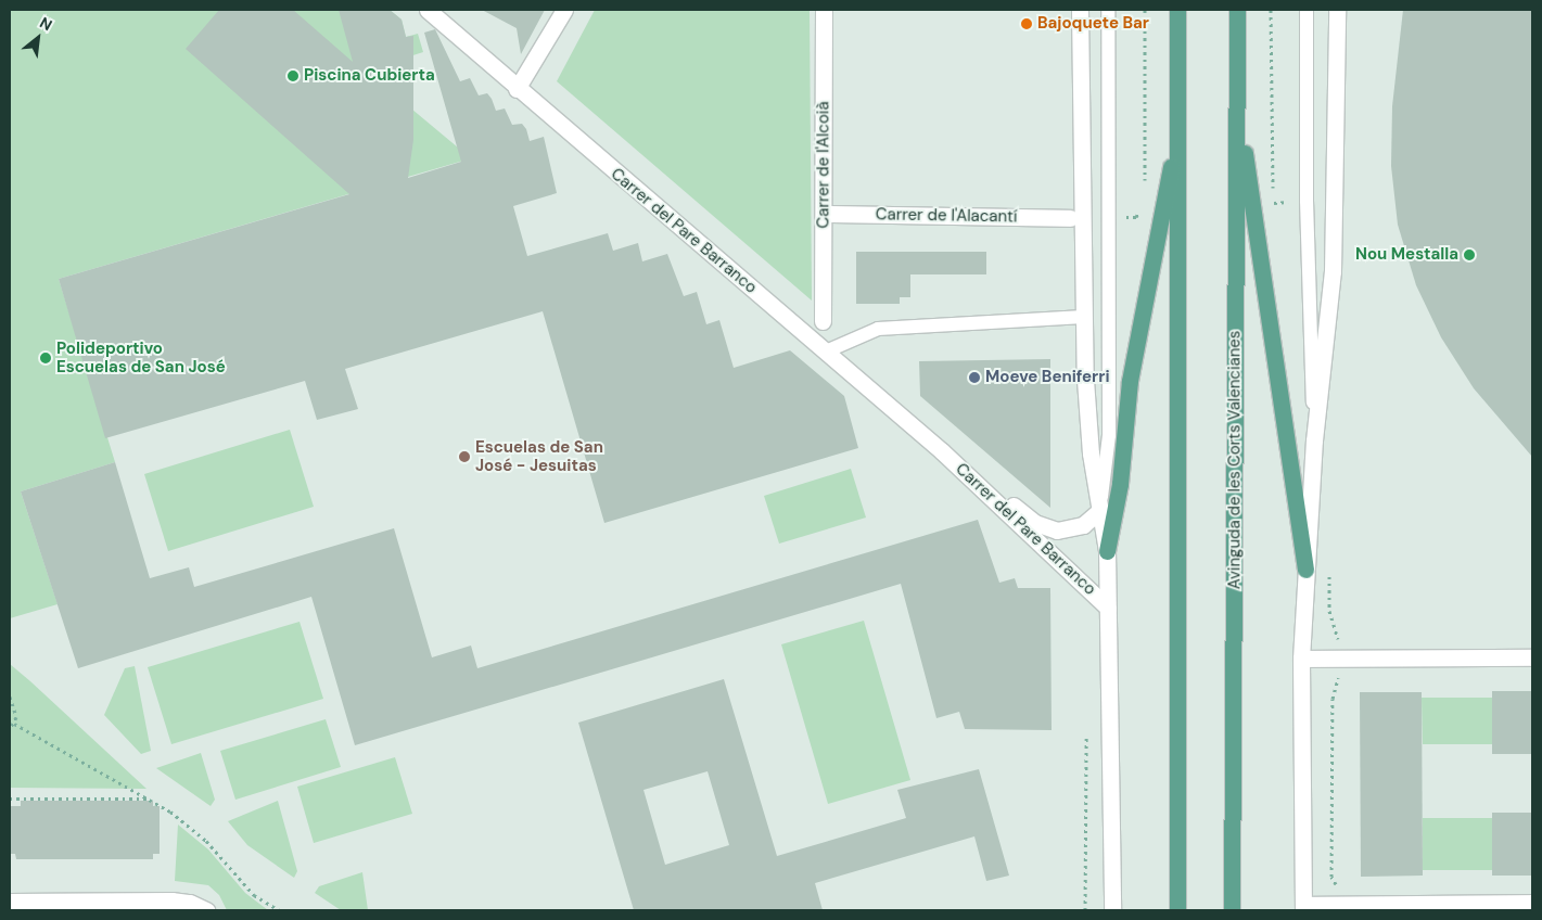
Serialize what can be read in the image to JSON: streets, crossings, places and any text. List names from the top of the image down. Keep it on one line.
{"streets":{"main road":["Avinguda de les Corts Valencianes"],"street":["Carrer de l'Alcoià","Carrer de l'Alacantí","Carrer del Pare Barranco"]},"crossings":[["Carrer de l'Alcoià","Carrer de l'Alacantí"]],"places":["Bajoquete Bar","Piscina Cubierta","Nou Mestalla","Polideportivo Escuelas de San José","Moeve Beniferri","Escuelas de San José - Jesuitas"],"north":"top right"}
